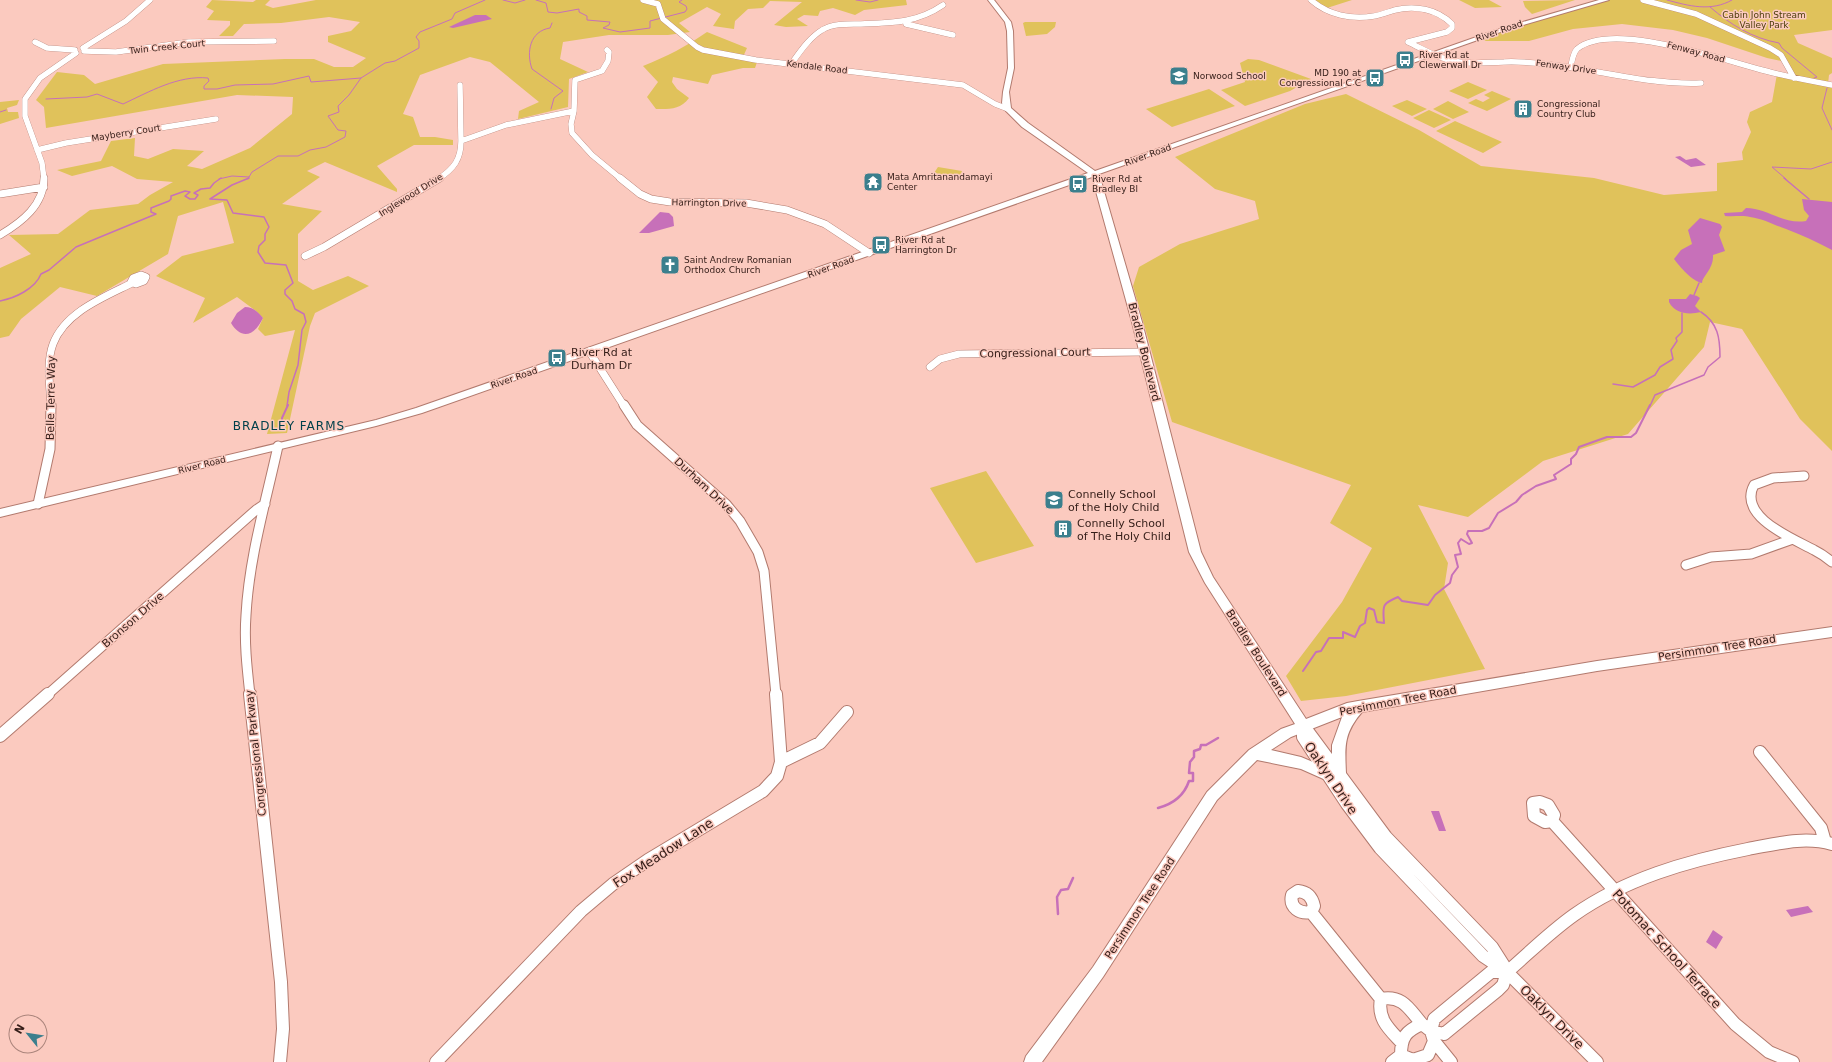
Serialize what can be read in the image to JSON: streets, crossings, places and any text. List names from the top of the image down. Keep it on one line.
{"streets":{"main road":["River Road","Bradley Boulevard","Persimmon Tree Road"],"street":["Twin Creek Court","Fenway Road","Kendale Road","Fenway Drive","Mayberry Court","Inglewood Drive","Harrington Drive","Congressional Court","Belle Terre Way","Durham Drive","Bronson Drive","Congressional Parkway","Oaklyn Drive","Fox Meadow Lane","Potomac School Terrace"]},"crossings":[["River Road","Fenway Drive"],["River Road","Harrington Drive"],["River Road","Bradley Boulevard"],["River Road","Belle Terre Way"],["River Road","Durham Drive"],["River Road","Congressional Parkway"],["Fenway Road","Fenway Drive"],["Bradley Boulevard","Congressional Court"],["Bradley Boulevard","Persimmon Tree Road"],["Bradley Boulevard","Oaklyn Drive"],["Durham Drive","Fox Meadow Lane"],["Bronson Drive","Congressional Parkway"],["Persimmon Tree Road","Oaklyn Drive"]],"districts":["BRADLEY FARMS"],"parks":["Cabin John Stream Valley Park"],"places":{"bus stop":["River Rd at Clewerwall Dr","MD 190 at Congressional C C","River Rd at Bradley Bl","River Rd at Harrington Dr","River Rd at Durham Dr"],"school or university":["Norwood School","Connelly School of the Holy Child"],"building":["Congressional Country Club","Connelly School of The Holy Child"],"temple":["Mata Amritanandamayi Center"],"church":["Saint Andrew Romanian Orthodox Church"]},"north":"top left"}
